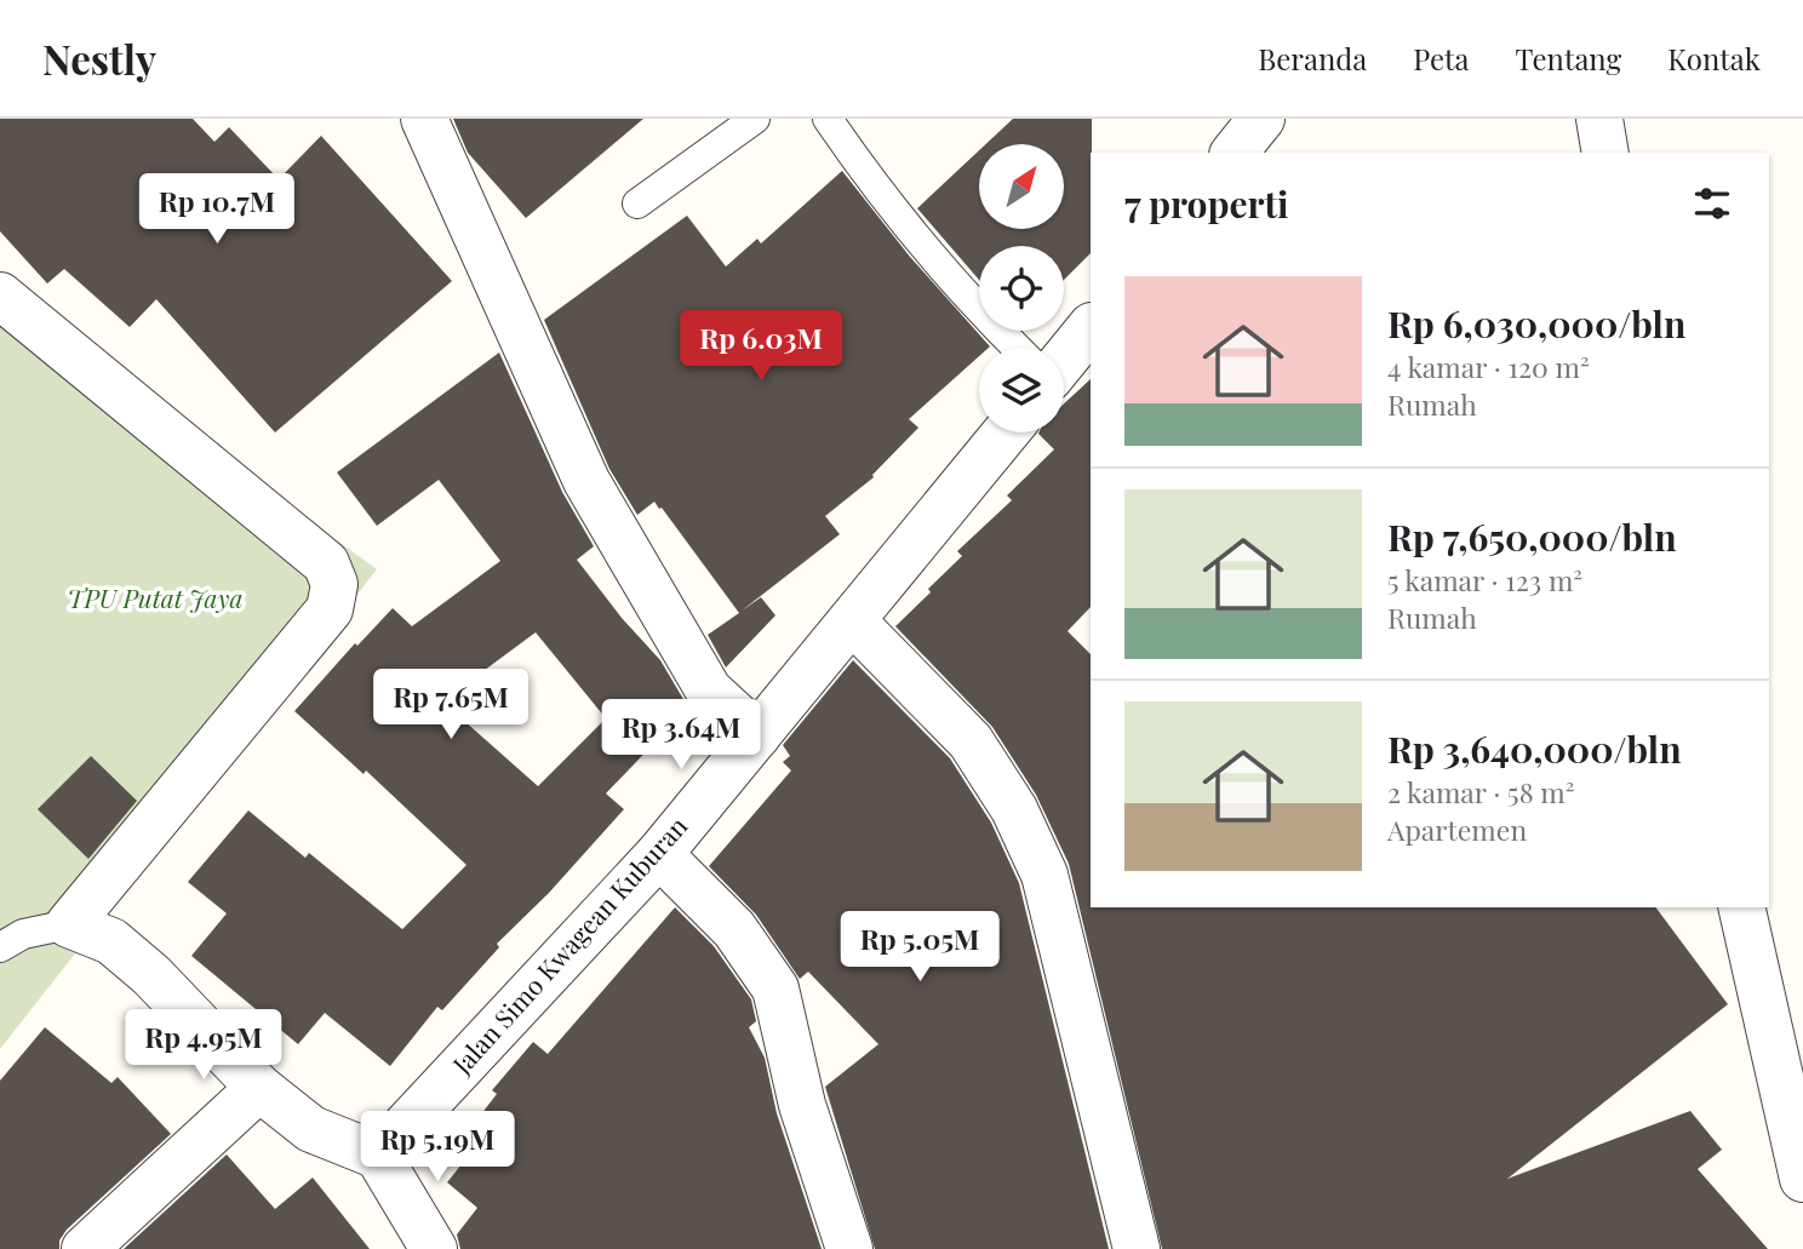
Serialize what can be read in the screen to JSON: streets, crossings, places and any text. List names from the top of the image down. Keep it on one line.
{"streets":{"street":["Jalan Simo Kwagean Kuburan"]},"parks":["TPU Putat Jaya"],"north":"top right","page":{"header":"Nestly","nav":["Beranda","Peta","Tentang","Kontak"],"heading":"7 properti","price":["Rp 10.7M","Rp 6.03M","Rp 7.65M","Rp 3.64M","Rp 5.05M","Rp 4.95M","Rp 5.19M"],"list":[{"name":"Rp 6,030,000/bln","note":"4 kamar · 120 m² · Rumah"},{"name":"Rp 7,650,000/bln","note":"5 kamar · 123 m² · Rumah"},{"name":"Rp 3,640,000/bln","note":"2 kamar · 58 m² · Apartemen"}]}}
